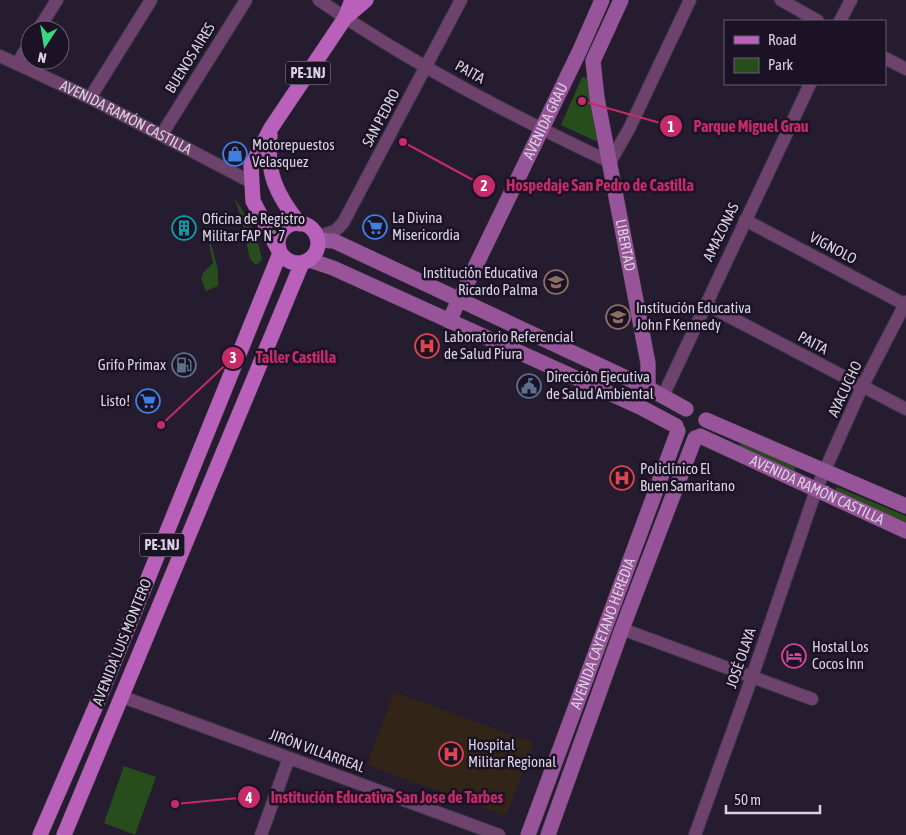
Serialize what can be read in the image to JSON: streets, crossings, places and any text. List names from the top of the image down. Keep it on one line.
{"streets":{"main road":["PE-1NJ","AVENIDA RAMÓN CASTILLA","AVENIDA GRAU","LIBERTAD","AVENIDA CAYETANO HEREDIA","AVENIDA LUIS MONTERO"],"street":["BUENOS AIRES","PAITA","SAN PEDRO","AMAZONAS","VIGNOLO","AYACUCHO","JOSÉ OLAYA","JIRÓN VILLARREAL"]},"crossings":[["BUENOS AIRES","AVENIDA RAMÓN CASTILLA"],["PAITA","PE-1NJ"],["PAITA","SAN PEDRO"],["PAITA","AVENIDA GRAU"],["PAITA","AMAZONAS"],["PAITA","LIBERTAD"],["PAITA","AYACUCHO"],["PE-1NJ","AVENIDA RAMÓN CASTILLA"],["PE-1NJ","SAN PEDRO"],["PE-1NJ","AVENIDA LUIS MONTERO"],["AVENIDA RAMÓN CASTILLA","AYACUCHO"],["AVENIDA RAMÓN CASTILLA","AVENIDA CAYETANO HEREDIA"],["AVENIDA RAMÓN CASTILLA","JOSÉ OLAYA"],["SAN PEDRO","AVENIDA LUIS MONTERO"],["AMAZONAS","VIGNOLO"],["VIGNOLO","AYACUCHO"],["AYACUCHO","JOSÉ OLAYA"],["AVENIDA LUIS MONTERO","JIRÓN VILLARREAL"]],"places":{"other":["Parque Miguel Grau","Hospedaje San Pedro de Castilla","Taller Castilla","Institución Educativa San Jose de Tarbes"],"shop":["Motorepuestos Velasquez"],"supermarket":["La Divina Misericordia","Listo!"],"building":["Oficina de Registro Militar FAP N° 7"],"school or university":["Institución Educativa Ricardo Palma","Institución Educativa John F Kennedy"],"hospital":["Laboratorio Referencial de Salud Piura","Policlínico El Buen Samaritano","Hospital Militar Regional"],"fuel station":["Grifo Primax"],"public building":["Dirección Ejecutiva de Salud Ambiental"],"hotel":["Hostal Los Cocos Inn"]},"legend":["Road","Park"],"scale_bar":"50 m","north":"bottom"}
